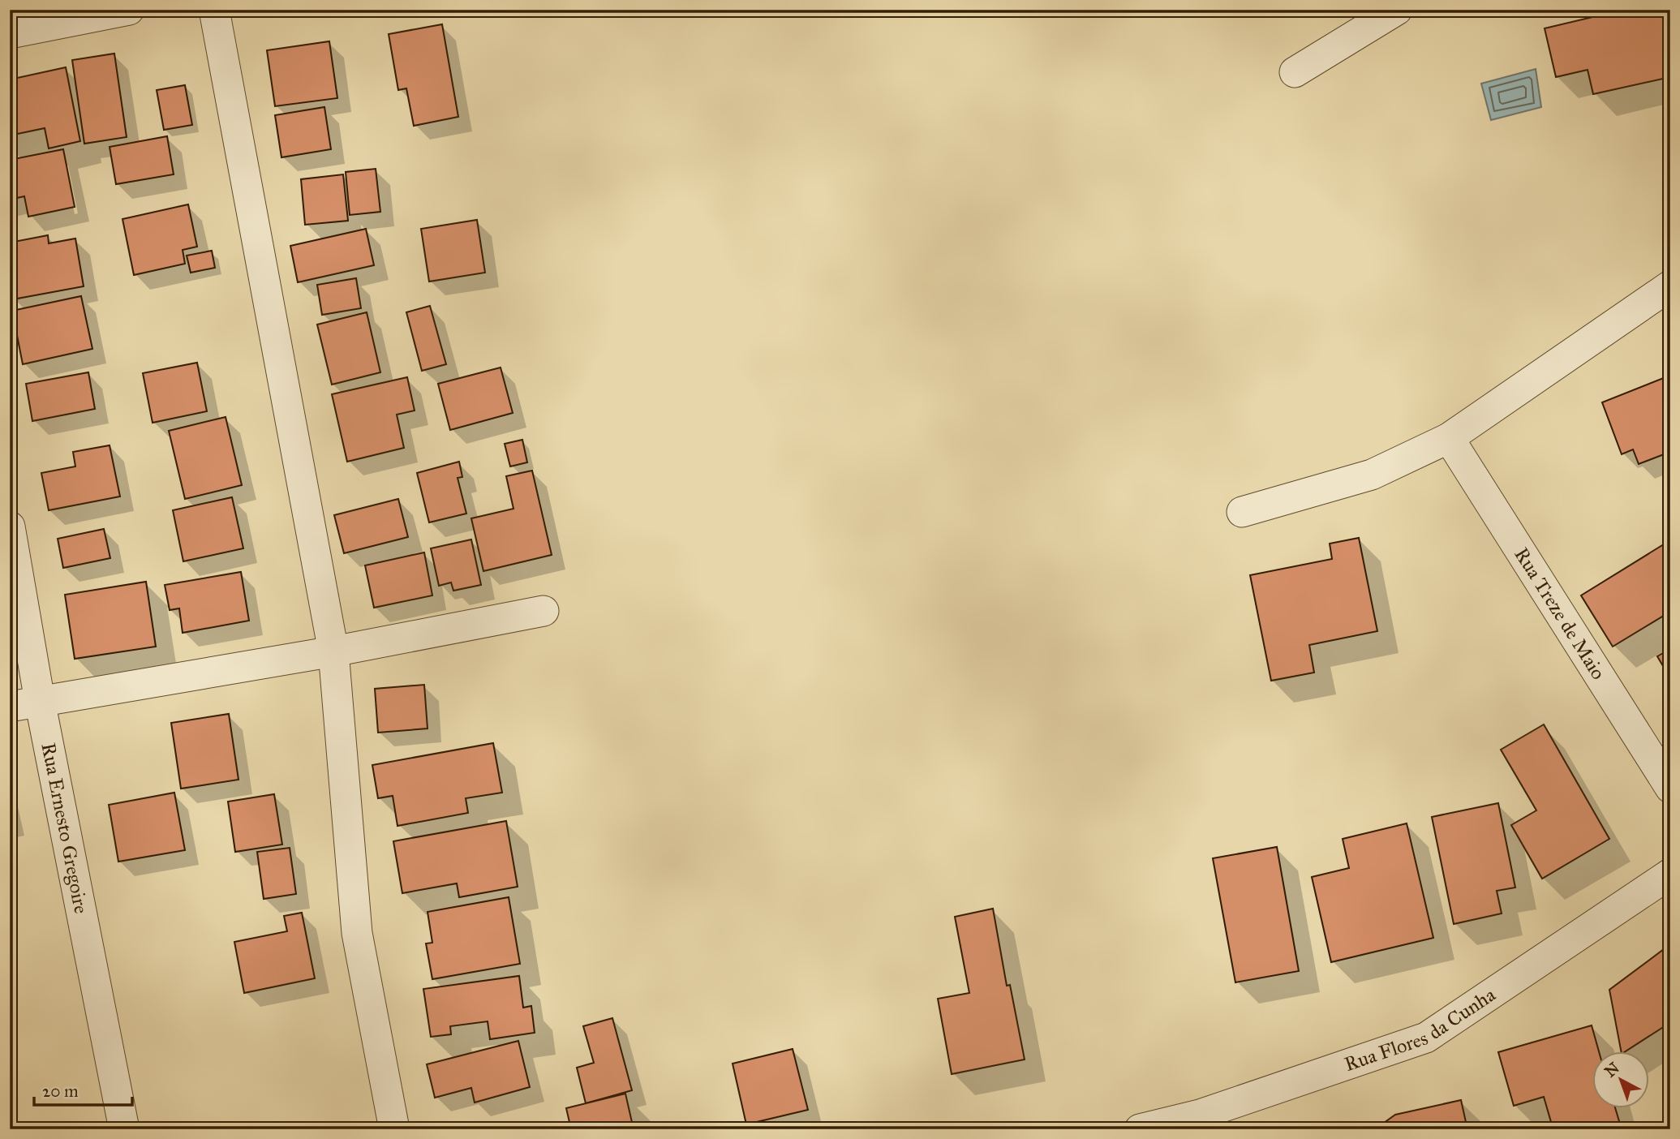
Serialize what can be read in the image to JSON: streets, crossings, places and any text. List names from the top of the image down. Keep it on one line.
{"streets":{"street":["Rua Treze de Maio","Rua Ernesto Gregoire","Rua Flores da Cunha"]},"scale_bar":"20 m","north":"top left"}
